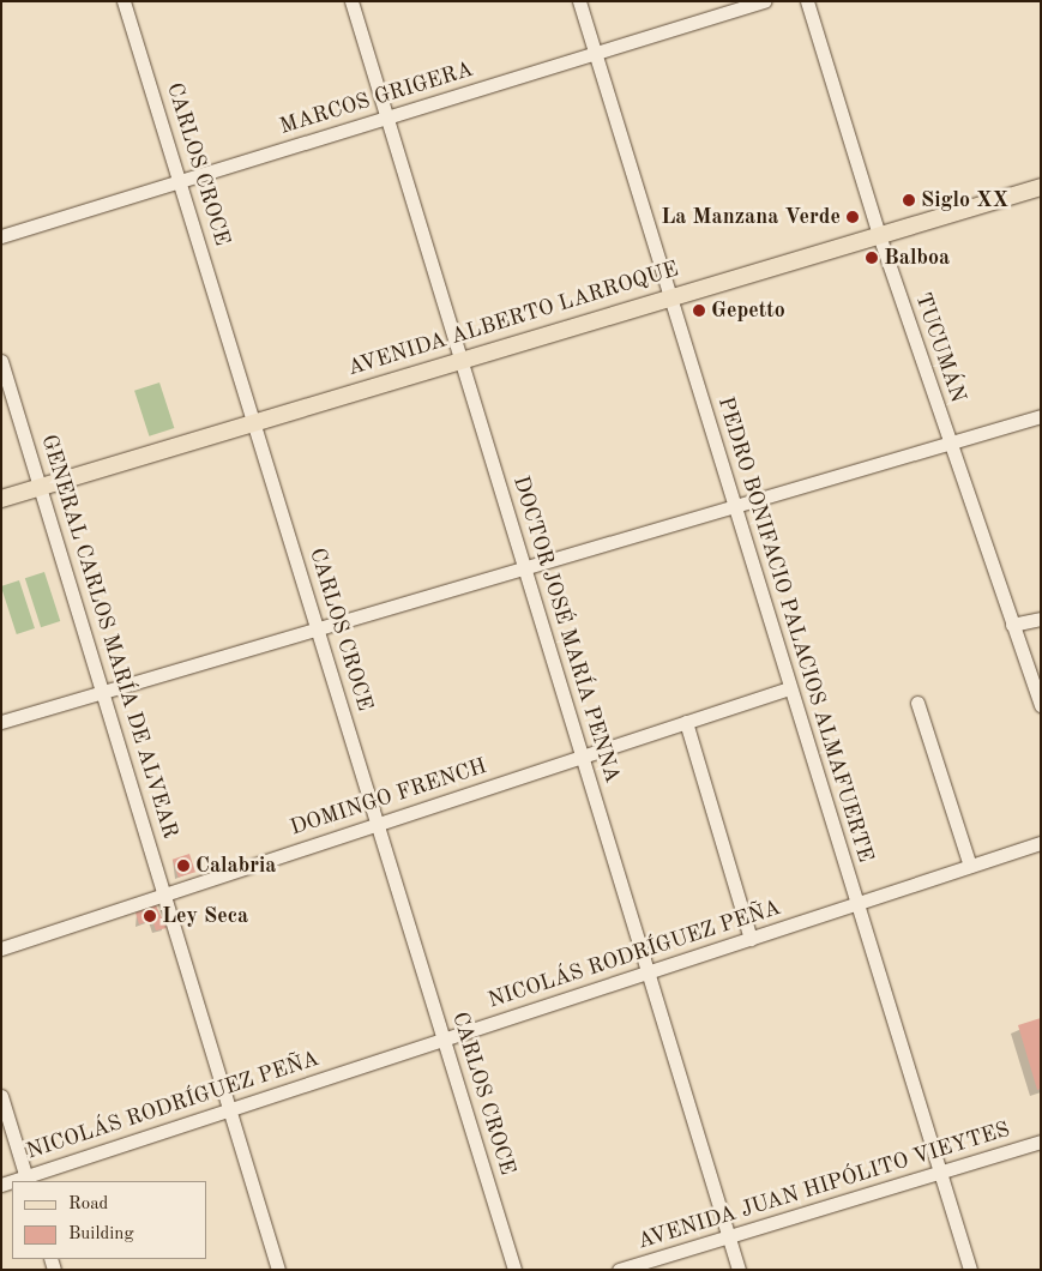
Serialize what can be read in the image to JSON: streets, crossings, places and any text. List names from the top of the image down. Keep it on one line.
{"streets":{"main road":["AVENIDA ALBERTO LARROQUE"],"street":["MARCOS GRIGERA","CARLOS CROCE","TUCUMÁN","DOCTOR JOSÉ MARÍA PENNA","PEDRO BONIFACIO PALACIOS ALMAFUERTE","GENERAL CARLOS MARÍA DE ALVEAR","DOMINGO FRENCH","NICOLÁS RODRÍGUEZ PEÑA","AVENIDA JUAN HIPÓLITO VIEYTES"]},"crossings":[["MARCOS GRIGERA","CARLOS CROCE"],["MARCOS GRIGERA","DOCTOR JOSÉ MARÍA PENNA"],["MARCOS GRIGERA","PEDRO BONIFACIO PALACIOS ALMAFUERTE"],["CARLOS CROCE","AVENIDA ALBERTO LARROQUE"],["CARLOS CROCE","DOMINGO FRENCH"],["CARLOS CROCE","NICOLÁS RODRÍGUEZ PEÑA"],["AVENIDA ALBERTO LARROQUE","TUCUMÁN"],["AVENIDA ALBERTO LARROQUE","DOCTOR JOSÉ MARÍA PENNA"],["AVENIDA ALBERTO LARROQUE","PEDRO BONIFACIO PALACIOS ALMAFUERTE"],["AVENIDA ALBERTO LARROQUE","GENERAL CARLOS MARÍA DE ALVEAR"],["DOCTOR JOSÉ MARÍA PENNA","DOMINGO FRENCH"],["DOCTOR JOSÉ MARÍA PENNA","NICOLÁS RODRÍGUEZ PEÑA"],["DOCTOR JOSÉ MARÍA PENNA","AVENIDA JUAN HIPÓLITO VIEYTES"],["PEDRO BONIFACIO PALACIOS ALMAFUERTE","DOMINGO FRENCH"],["PEDRO BONIFACIO PALACIOS ALMAFUERTE","NICOLÁS RODRÍGUEZ PEÑA"],["PEDRO BONIFACIO PALACIOS ALMAFUERTE","AVENIDA JUAN HIPÓLITO VIEYTES"],["GENERAL CARLOS MARÍA DE ALVEAR","DOMINGO FRENCH"],["GENERAL CARLOS MARÍA DE ALVEAR","NICOLÁS RODRÍGUEZ PEÑA"]],"places":["Siglo XX","La Manzana Verde","Balboa","Gepetto","Calabria","Ley Seca"],"legend":["Road","Building"]}
